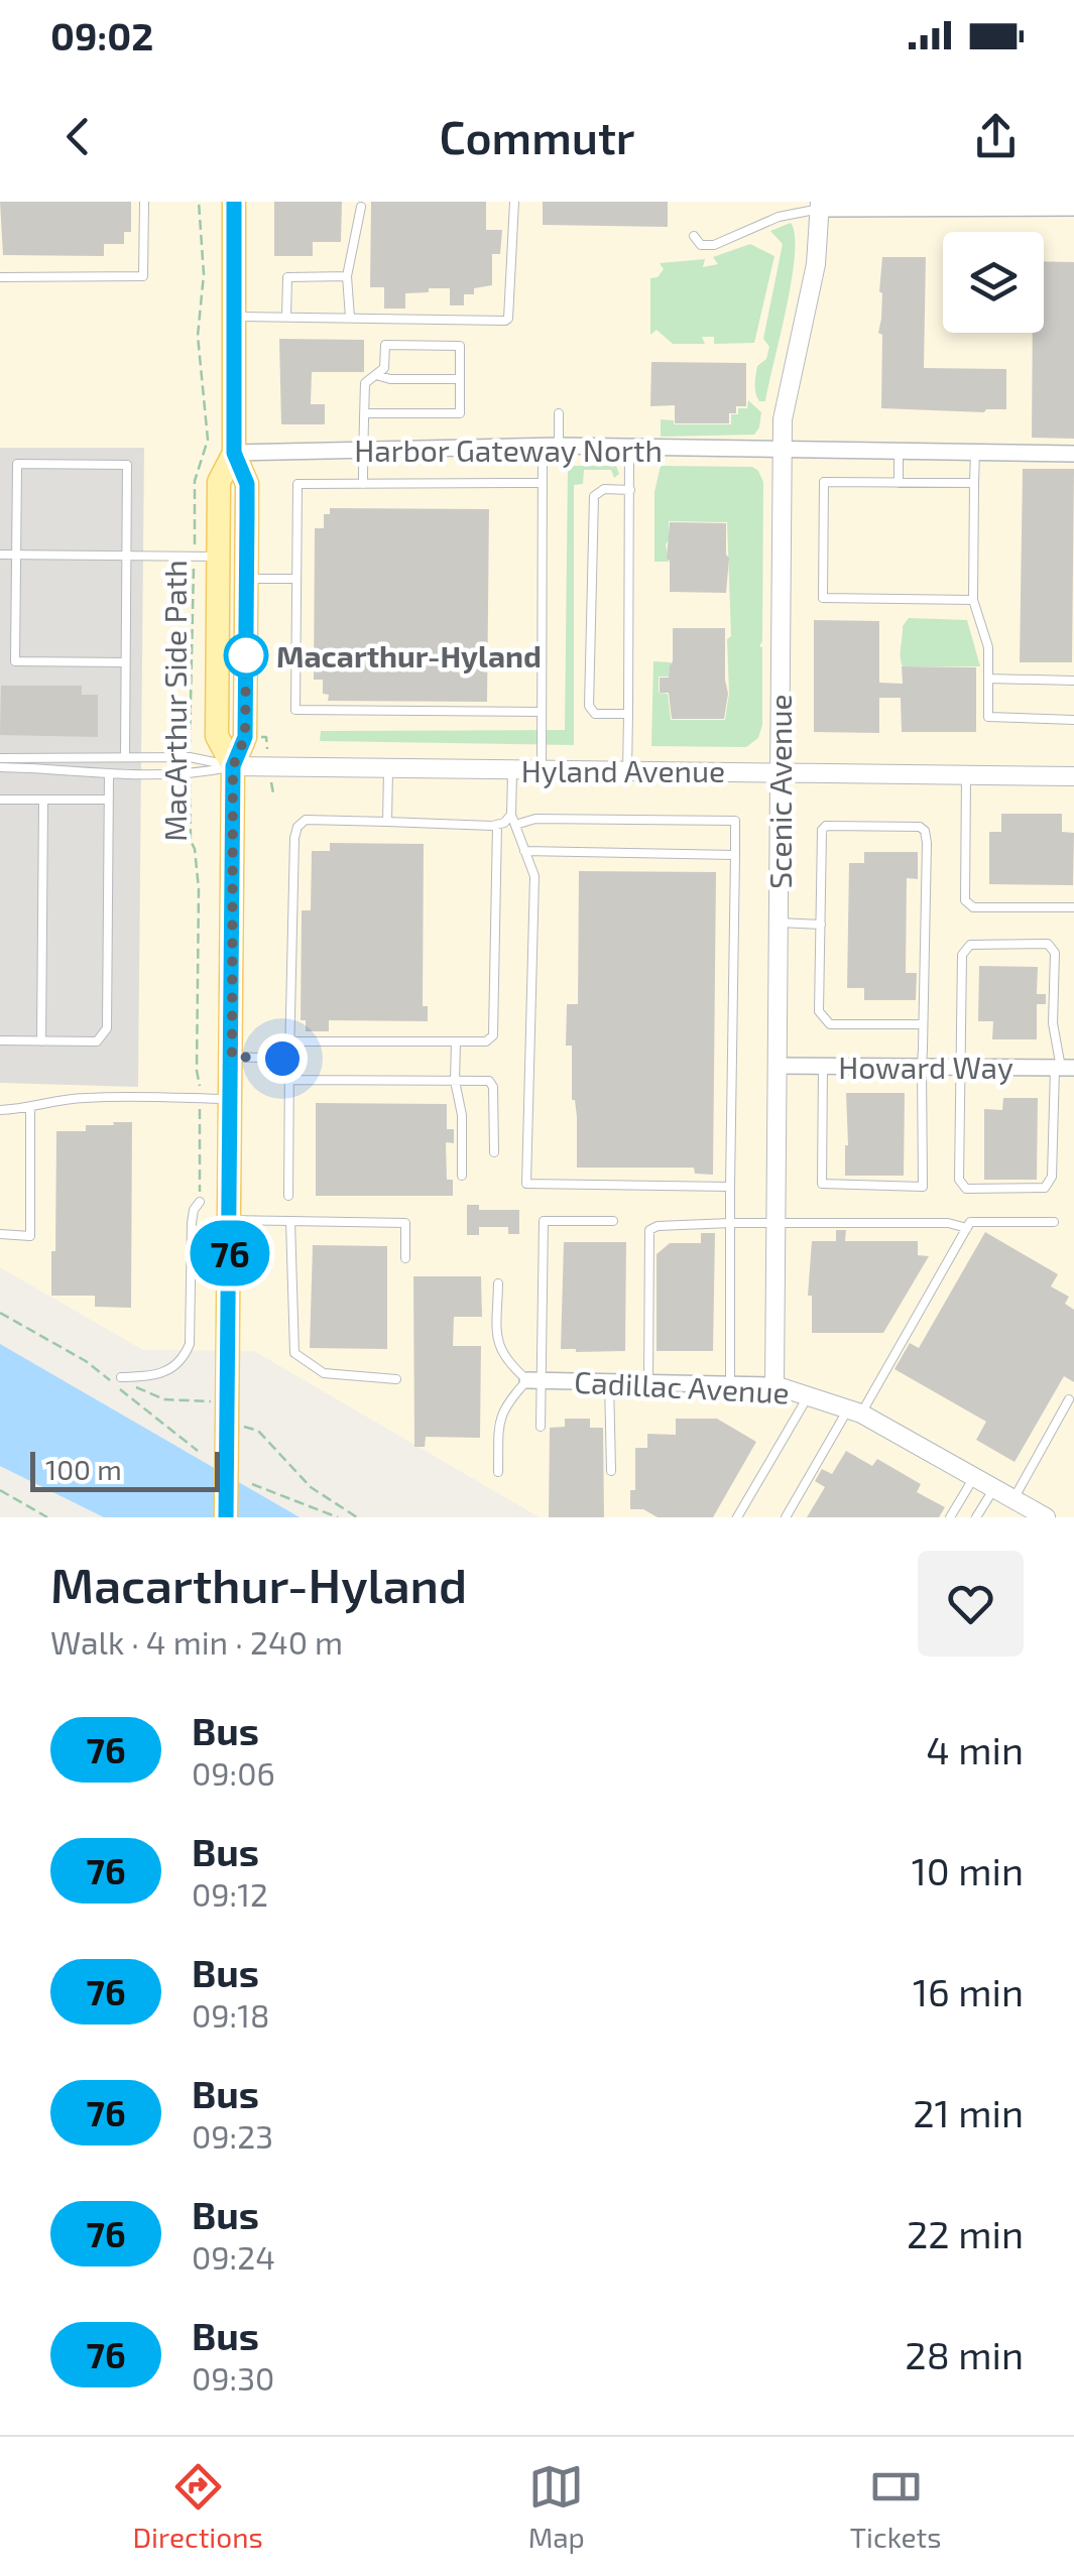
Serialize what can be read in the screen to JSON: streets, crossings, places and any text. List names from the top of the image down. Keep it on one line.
{"streets":{"street":["Harbor Gateway North","Hyland Avenue","Scenic Avenue","Howard Way","Cadillac Avenue"],"path":["MacArthur Side Path"]},"crossings":[["Harbor Gateway North","Scenic Avenue"],["Hyland Avenue","Scenic Avenue"],["Scenic Avenue","Howard Way"],["Scenic Avenue","Cadillac Avenue"]],"places":["Macarthur-Hyland"],"lines":["bus line 76"],"scale_bar":"100 m","page":{"status":"09:02","header":"Commutr","on_map":"76","scale":"100 m","heading":["Macarthur-Hyland","Walk · 4 min · 240 m"],"list":[{"mark":"76","name":"Bus","note":"09:06","value":"4 min"},{"mark":"76","name":"Bus","note":"09:12","value":"10 min"},{"mark":"76","name":"Bus","note":"09:18","value":"16 min"},{"mark":"76","name":"Bus","note":"09:23","value":"21 min"},{"mark":"76","name":"Bus","note":"09:24","value":"22 min"},{"mark":"76","name":"Bus","note":"09:30","value":"28 min"}],"tabs":["Directions","Map","Tickets"]}}
